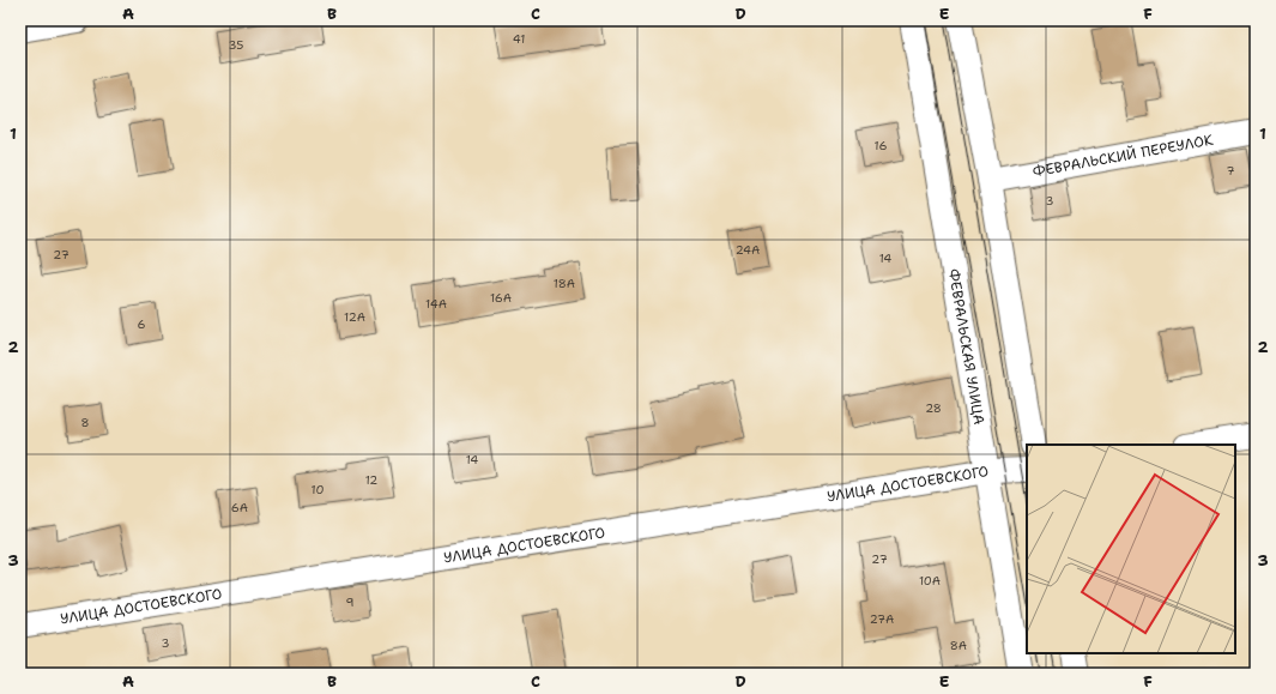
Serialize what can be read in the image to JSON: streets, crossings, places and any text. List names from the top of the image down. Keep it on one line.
{"streets":{"street":["ФЕВРАЛЬСКИЙ ПЕРЕУЛОК","ФЕВРАЛЬСКАЯ УЛИЦА","УЛИЦА ДОСТОЕВСКОГО"]},"crossings":[["ФЕВРАЛЬСКАЯ УЛИЦА","УЛИЦА ДОСТОЕВСКОГО"]],"house_numbers":["41","35","16","7","3","24А","27","14","18А","16А","14А","12А","6","28","8","14","12","10","6А","27","10А","9","27А","3","8А"],"grid":{"columns":["A","B","C","D","E","F"],"rows":["1","2","3"]}}
